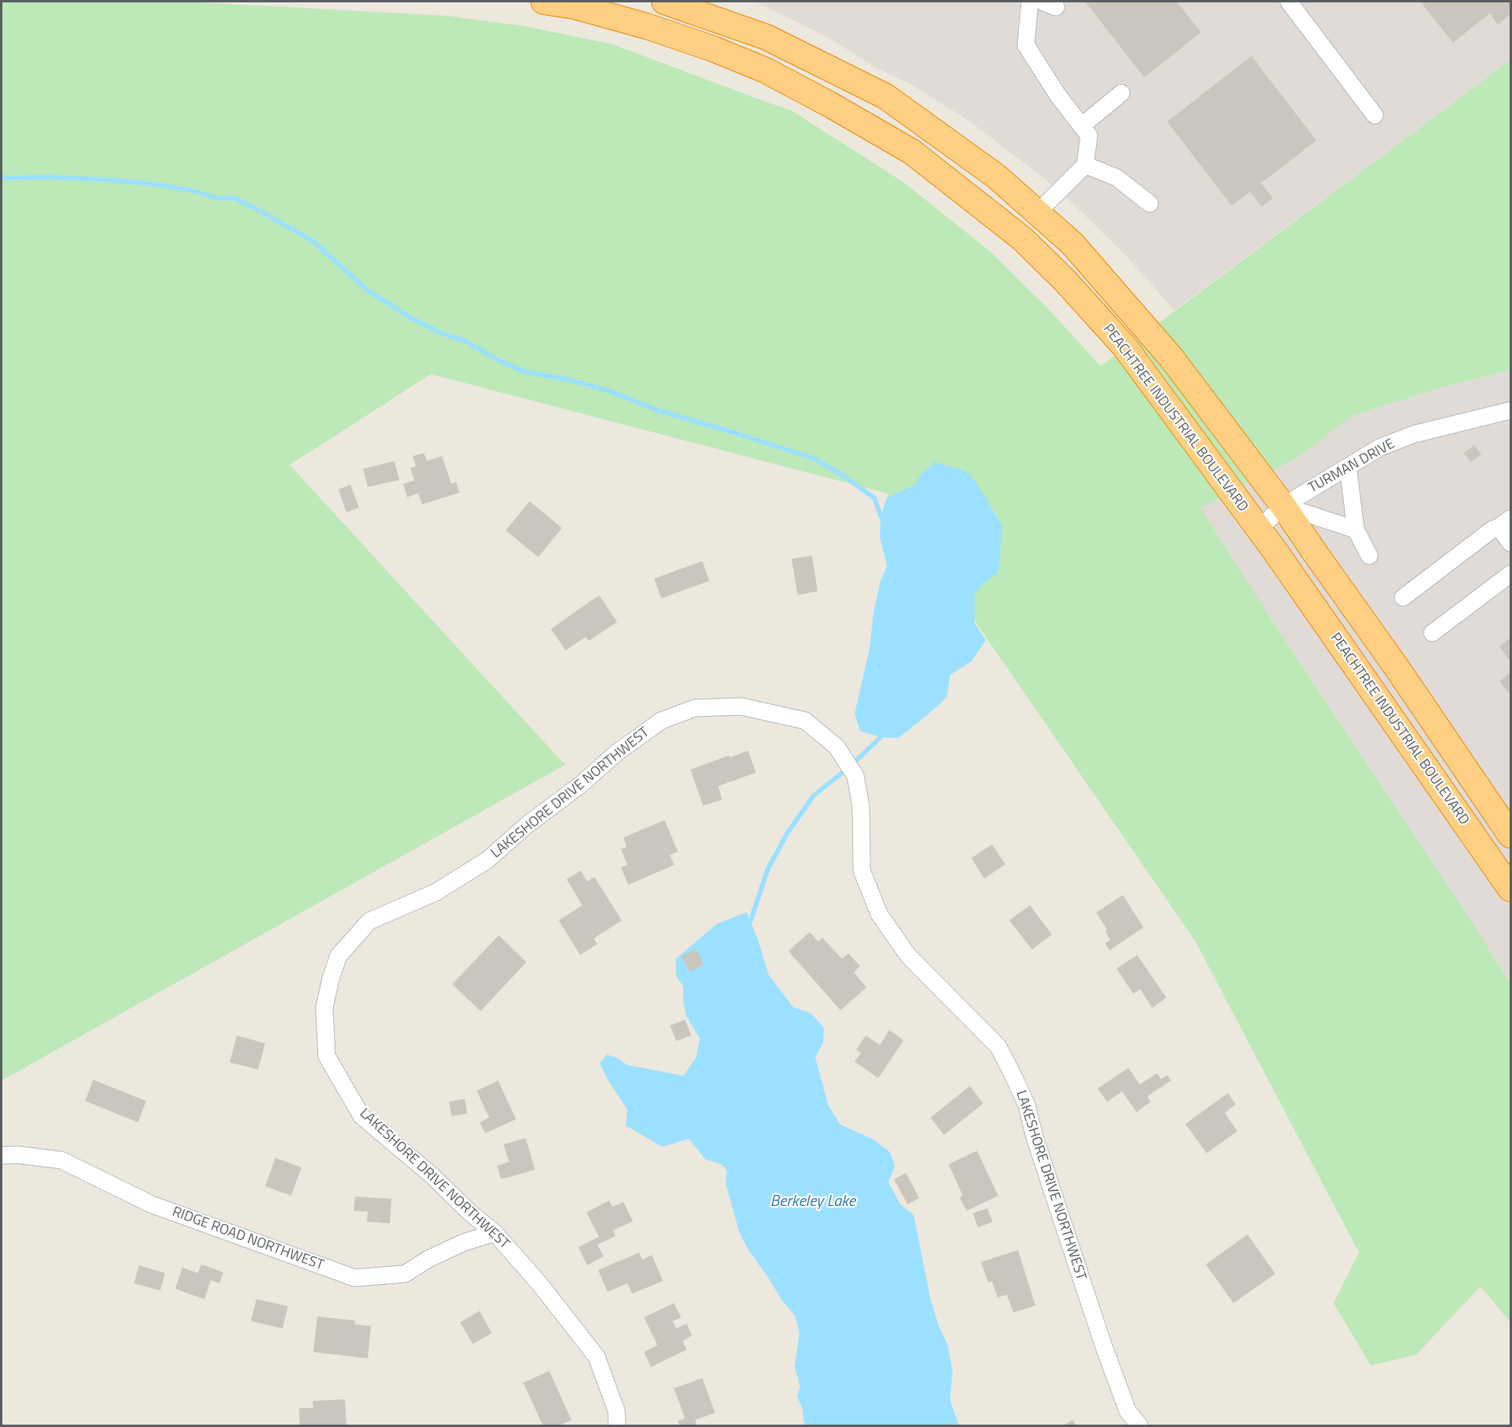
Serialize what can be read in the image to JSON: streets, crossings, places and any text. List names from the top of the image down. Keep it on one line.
{"streets":{"highway":["PEACHTREE INDUSTRIAL BOULEVARD"],"street":["TURMAN DRIVE","LAKESHORE DRIVE NORTHWEST","RIDGE ROAD NORTHWEST"]},"crossings":[["PEACHTREE INDUSTRIAL BOULEVARD","TURMAN DRIVE"],["LAKESHORE DRIVE NORTHWEST","RIDGE ROAD NORTHWEST"]],"water":["Berkeley Lake"]}
